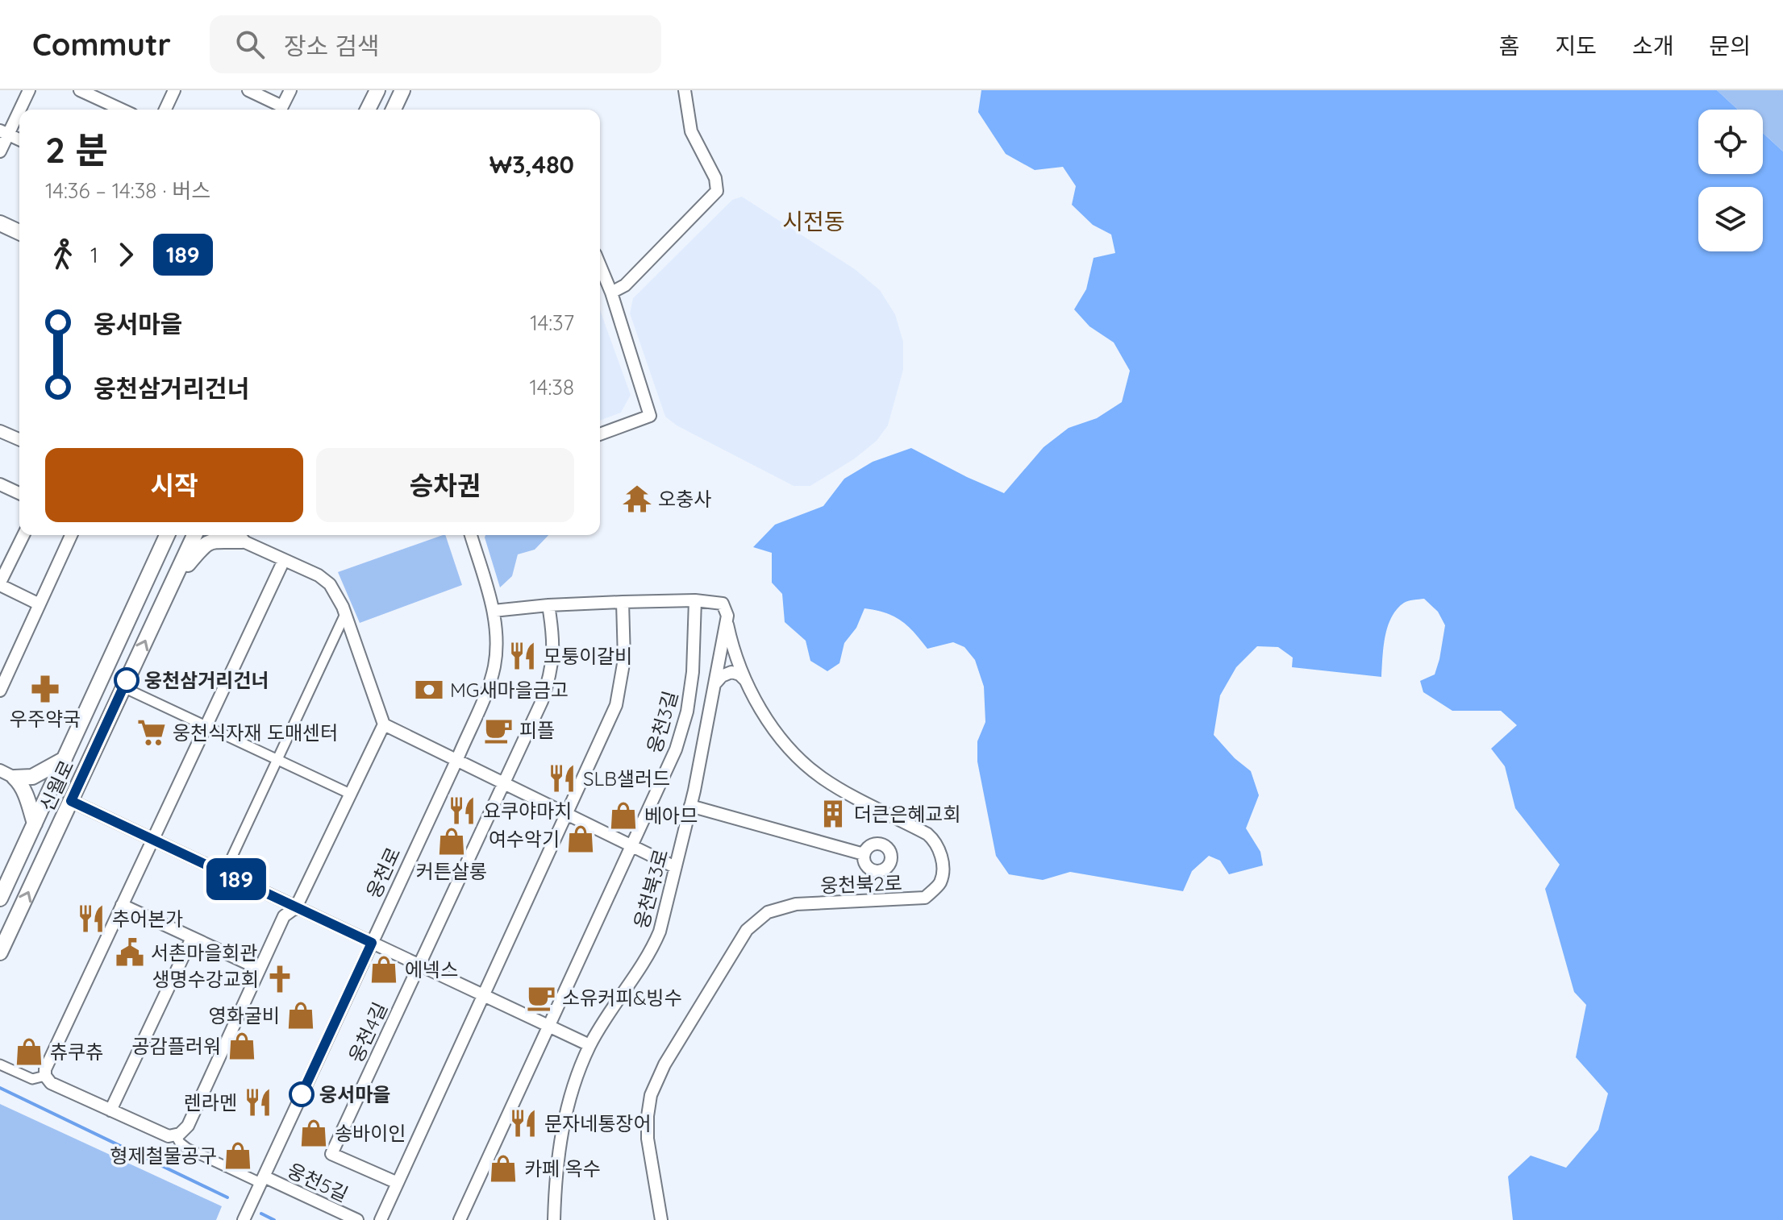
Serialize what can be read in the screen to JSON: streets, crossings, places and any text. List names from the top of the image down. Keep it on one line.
{"streets":{"street":["웅천3길","신월로","웅천로","웅천북2로","웅천북3로","웅천4길","웅천5길"]},"crossings":[["웅천3길","웅천북2로"],["웅천로","웅천5길"],["웅천북2로","웅천북3로"]],"districts":["시전동"],"places":{"temple":["오충사"],"restaurant":["모퉁이갈비","SLB샐러드","요쿠야마치","추어본가","렌라멘","문자네통장어"],"other":["웅천삼거리건너","웅서마을"],"pharmacy":["우주약국"],"bank":["MG새마을금고"],"cafe":["피플","소유커피&빙수"],"supermarket":["웅천식자재 도매센터"],"building":["더큰은혜교회"],"shop":["베아므","여수악기","커튼살롱","에넥스","영화굴비","공감플러워","츄쿠츄","송바이인","형제철물공구","카페 옥수"],"public building":["서촌마을회관"],"church":["생명수강교회"]},"lines":["bus line 189"],"page":{"header":"Commutr","search":"장소 검색","nav":["홈","지도","소개","문의"],"on_map":"189","heading":["2 분","14:36 – 14:38 · 버스","₩3,480"],"legs":["1","189"],"list":[{"name":"웅서마을","value":"14:37"},{"name":"웅천삼거리건너","value":"14:38"}],"buttons":["시작","승차권"]}}
